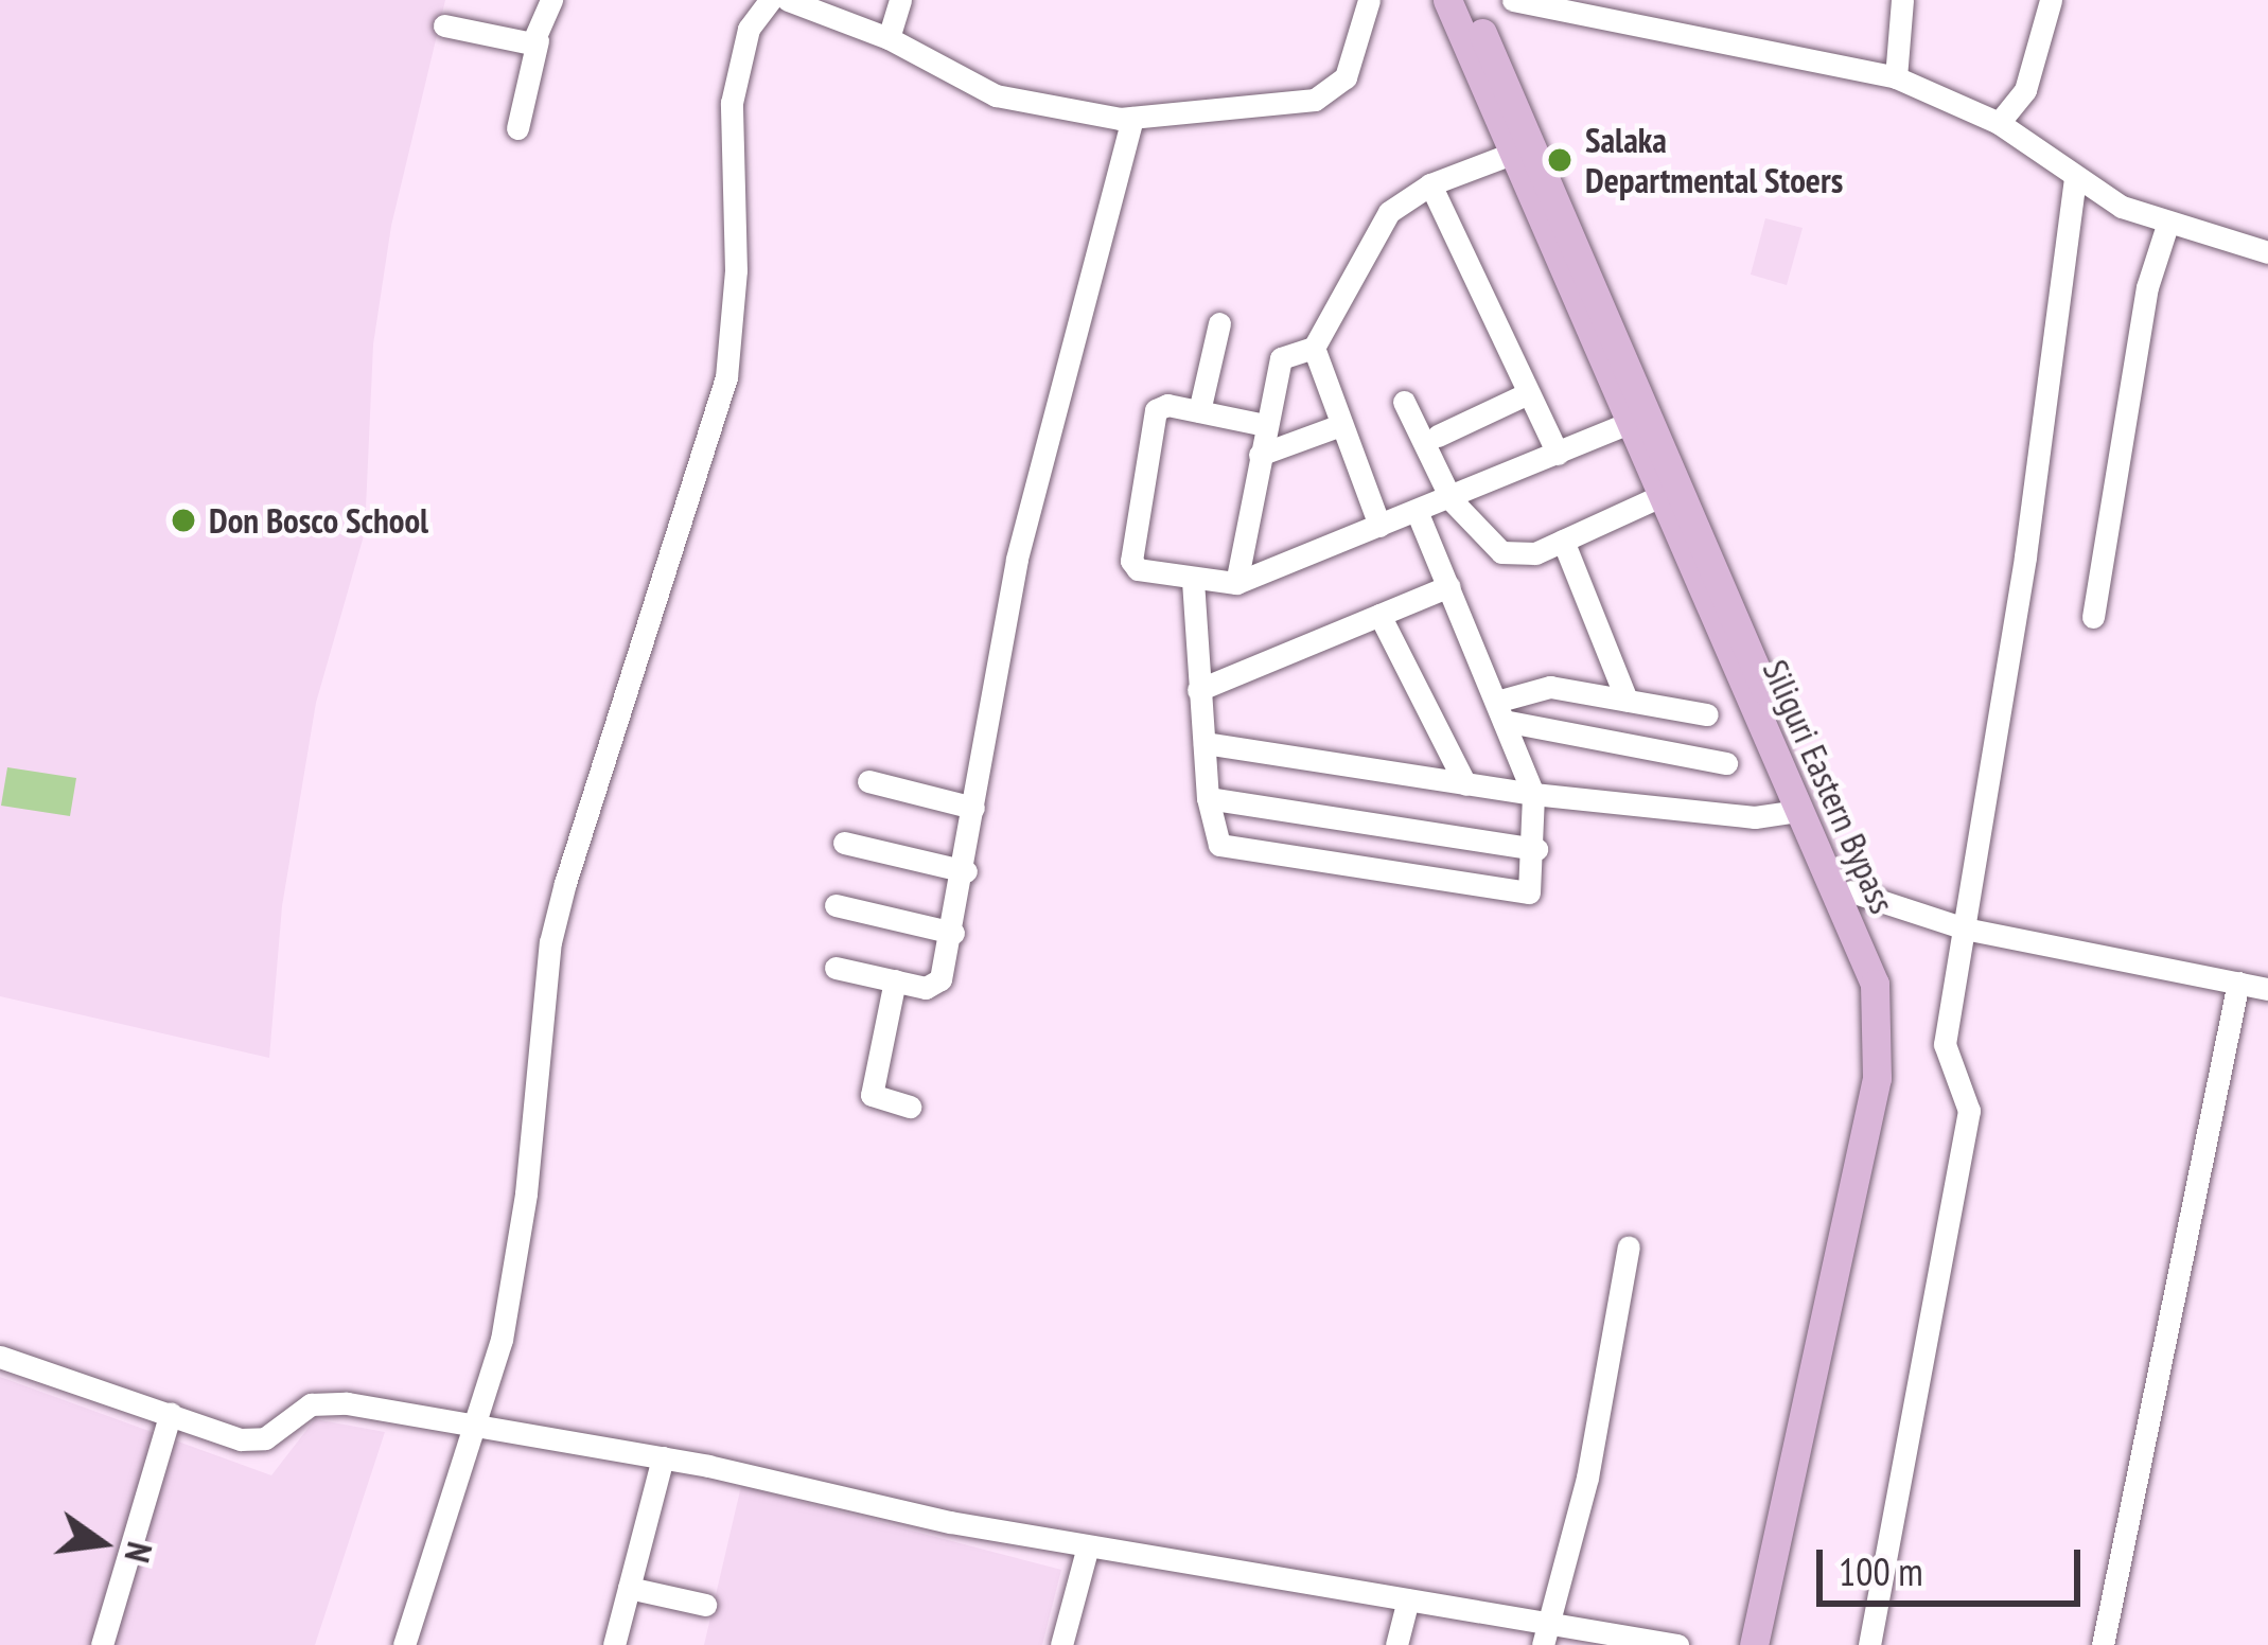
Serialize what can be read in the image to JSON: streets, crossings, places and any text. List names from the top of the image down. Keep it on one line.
{"streets":{"main road":["Siliguri Eastern Bypass"]},"places":["Salaka Departmental Stoers","Don Bosco School"],"scale_bar":"100 m","north":"right"}
